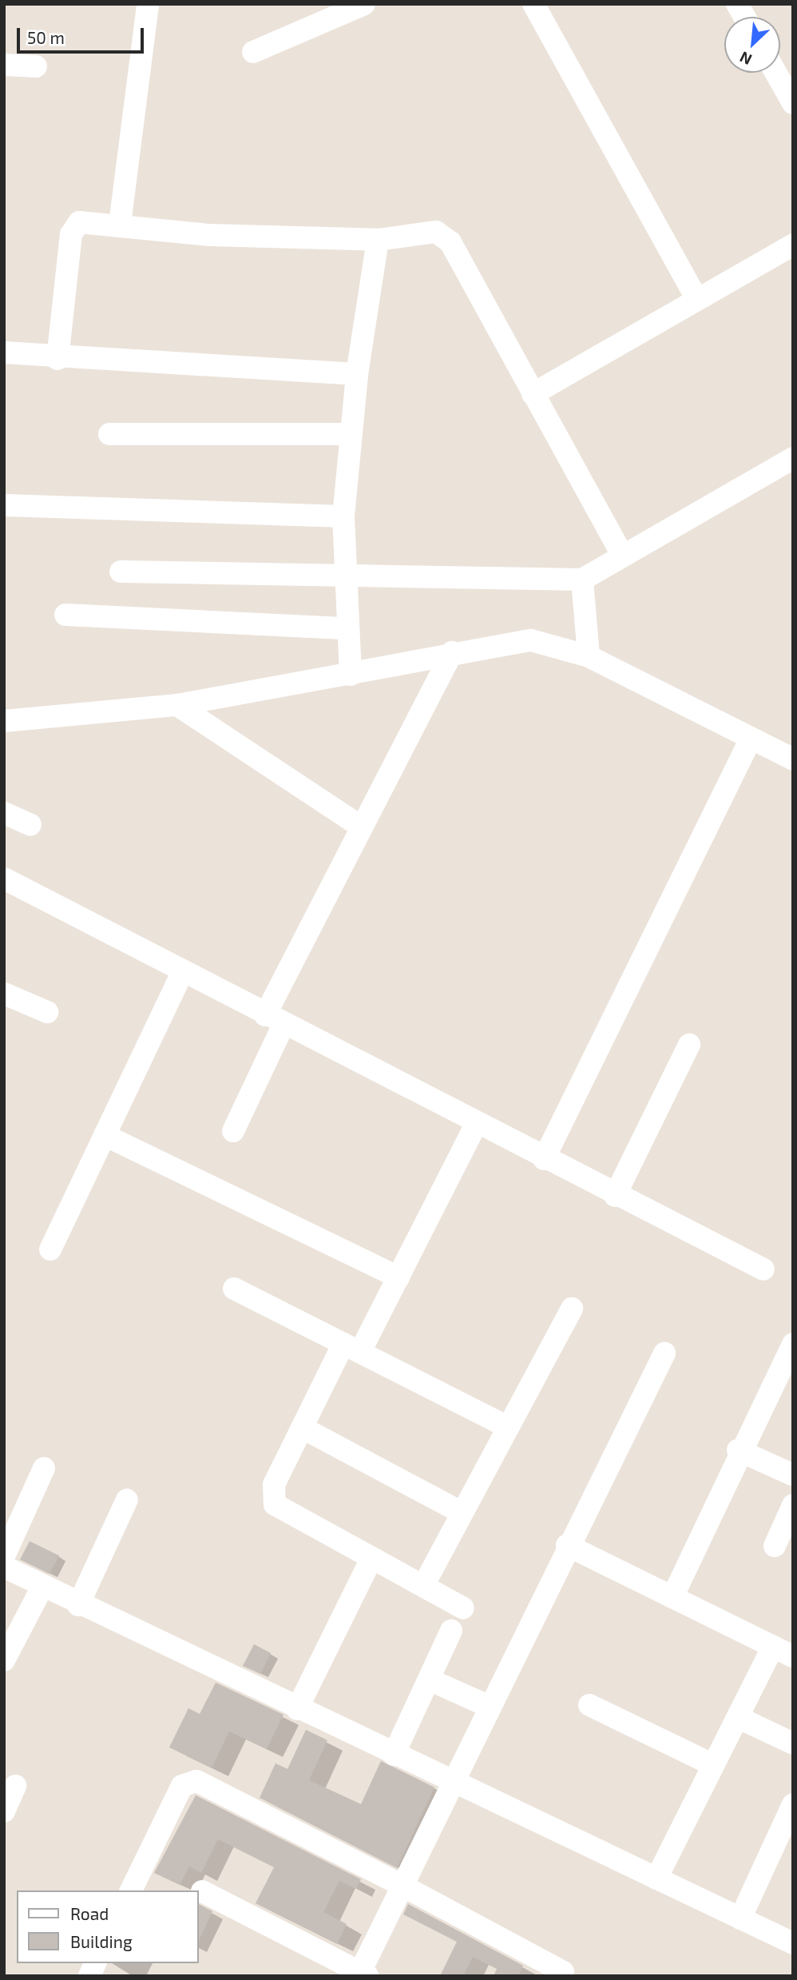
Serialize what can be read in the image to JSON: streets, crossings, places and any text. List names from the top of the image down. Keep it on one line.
{"legend":["Road","Building"],"scale_bar":"50 m","north":"bottom left"}
